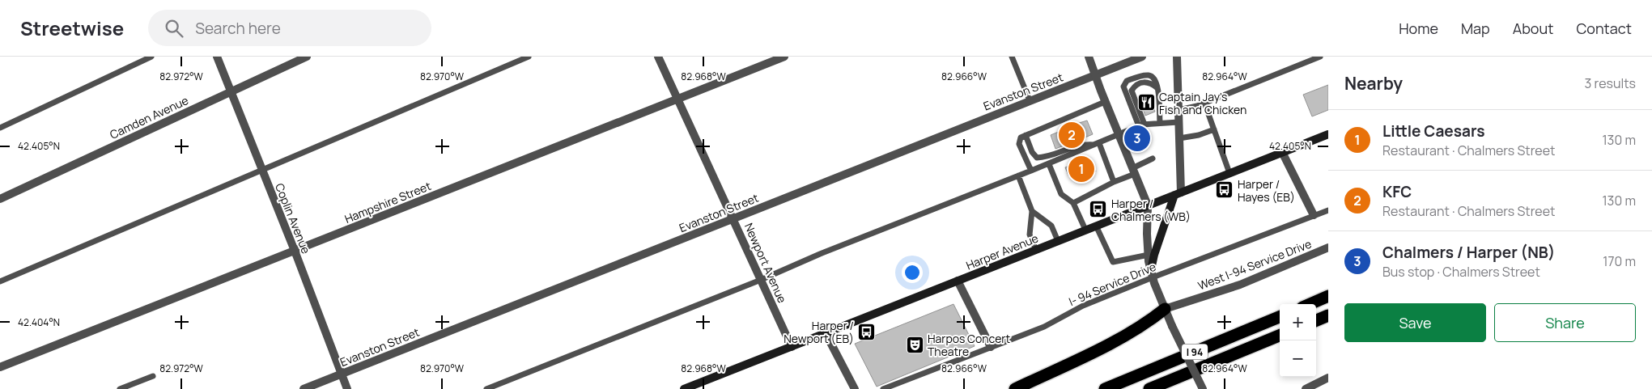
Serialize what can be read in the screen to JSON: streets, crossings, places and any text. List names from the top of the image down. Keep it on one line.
{"streets":{"highway":["I 94"],"main road":["Harper Avenue"],"street":["Evanston Street","Camden Avenue","Hampshire Street","Coplin Avenue","Newport Avenue","West I-94 Service Drive"],"lane":["I- 94 Service Drive"]},"crossings":[["Evanston Street","Coplin Avenue"],["Evanston Street","Newport Avenue"],["Camden Avenue","Coplin Avenue"],["Hampshire Street","Coplin Avenue"],["Hampshire Street","Newport Avenue"],["Harper Avenue","Newport Avenue"]],"places":{"restaurant":["Captain Jay's Fish and Chicken"],"bus stop":["Harper / Hayes (EB)","Harper / Chalmers (WB)","Harper / Newport (EB)"],"theatre":["Harpos Concert Theatre"]},"page":{"header":"Streetwise","search":"Search here","nav":["Home","Map","About","Contact"],"heading":["Nearby","3 results"],"list":[{"mark":"1","name":"Little Caesars","note":"Restaurant · Chalmers Street","value":"130 m"},{"mark":"2","name":"KFC","note":"Restaurant · Chalmers Street","value":"130 m"},{"mark":"3","name":"Chalmers / Harper (NB)","note":"Bus stop · Chalmers Street","value":"170 m"}],"pins":["2","3","1"],"buttons":["Save","Share"],"map_buttons":["+","−"]},"coordinates":["82.972°W","82.970°W","82.968°W","82.966°W","82.964°W","42.405°N","42.404°N"]}
